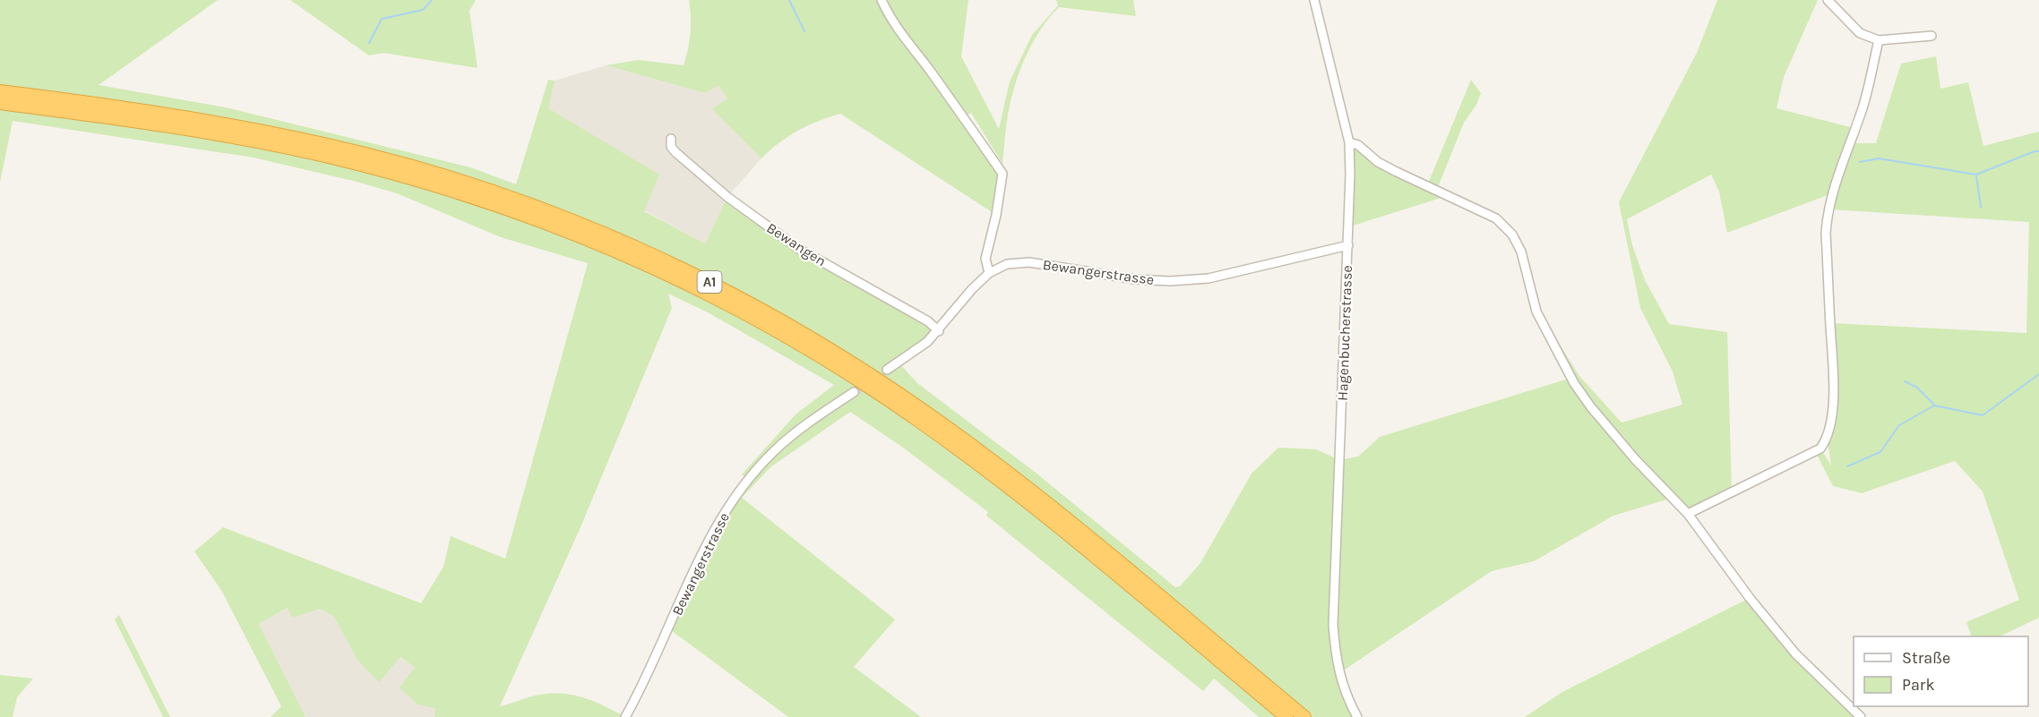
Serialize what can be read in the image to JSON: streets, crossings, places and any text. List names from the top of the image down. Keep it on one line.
{"streets":{"highway":["A1"],"street":["Bewangen","Bewangerstrasse","Hagenbucherstrasse"]},"crossings":[["Bewangen","Bewangerstrasse"],["Bewangerstrasse","Hagenbucherstrasse"]],"legend":["Straße","Park"]}
